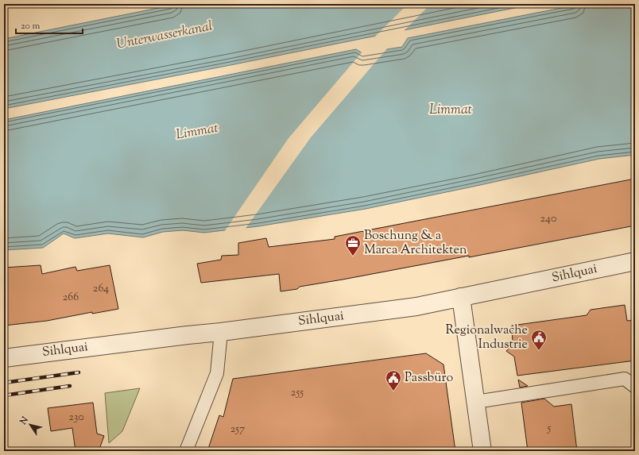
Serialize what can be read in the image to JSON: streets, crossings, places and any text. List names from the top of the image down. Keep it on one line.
{"streets":{"street":["Sihlquai"]},"water":["Unterwasserkanal","Limmat"],"places":{"office":["Boschung & a Marca Architekten"],"public building":["Regionalwache Industrie","Passbüro"]},"house_numbers":["240","264","266","255","230","5","257"],"scale_bar":"20 m","north":"top left"}
